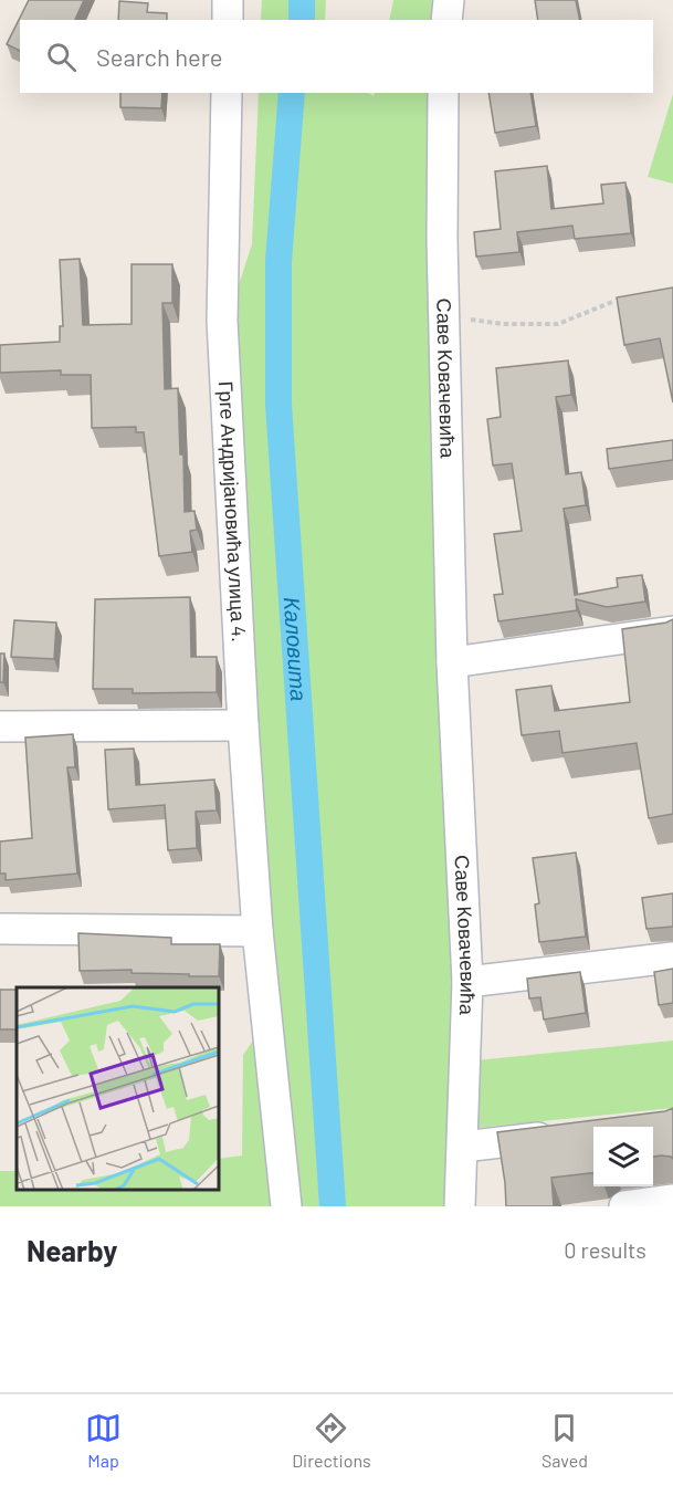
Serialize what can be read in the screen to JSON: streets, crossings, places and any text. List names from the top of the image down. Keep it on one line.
{"streets":{"street":["Саве Ковачевића","Грге Андријановића улица 4."]},"water":["Каловита"],"page":{"search":"Search here","heading":["Nearby","0 results"],"nav":["Map","Directions","Saved"]}}
